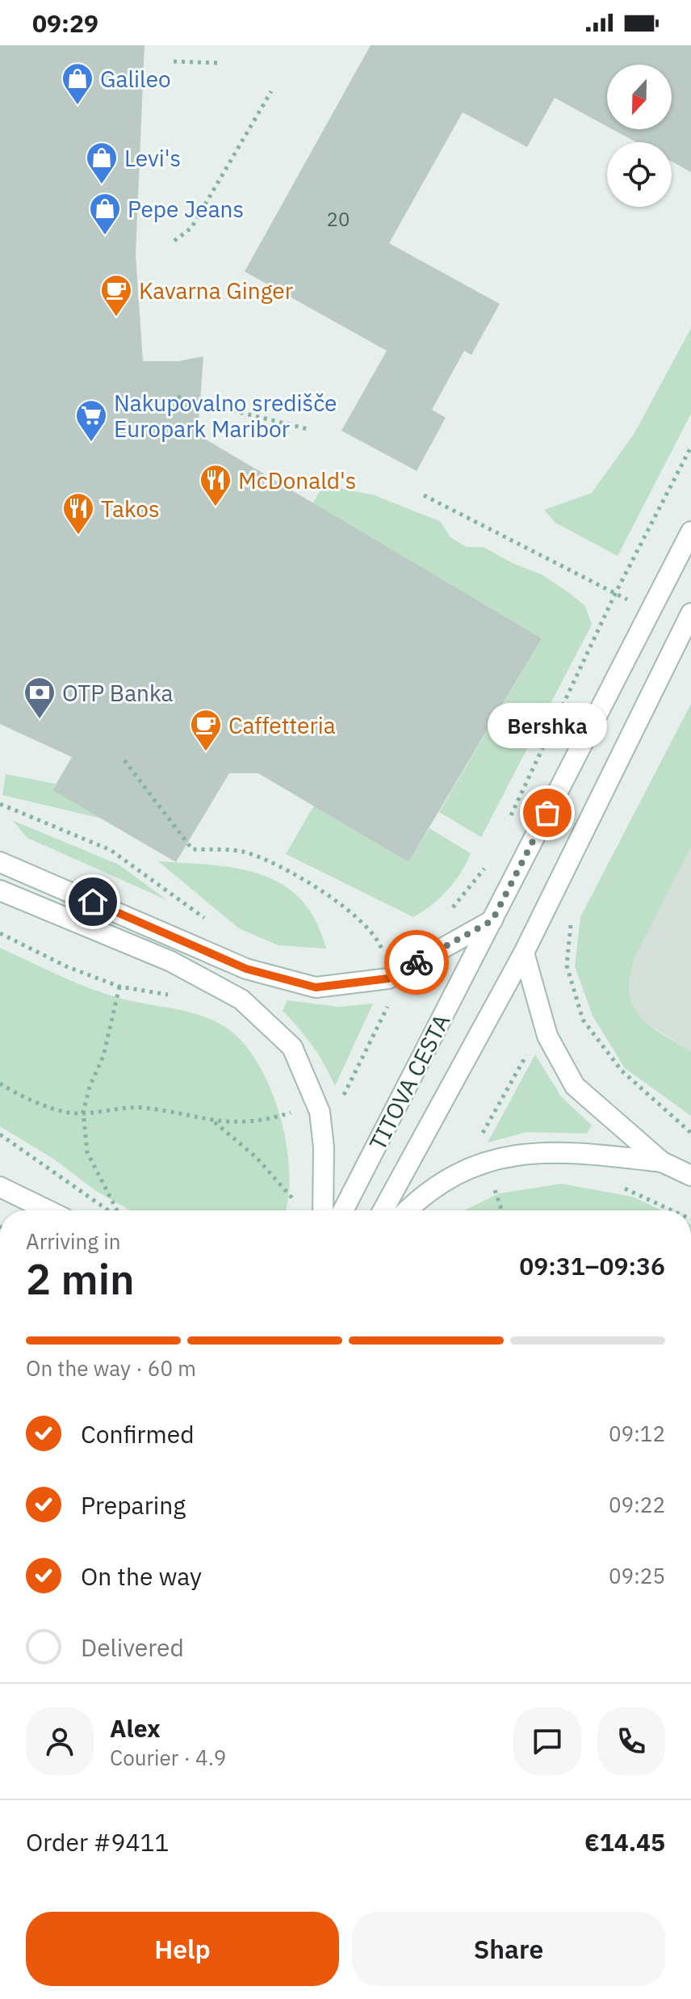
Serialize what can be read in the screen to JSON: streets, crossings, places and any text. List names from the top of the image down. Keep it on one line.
{"streets":{"main road":["TITOVA CESTA"]},"places":{"shop":["Galileo","Levi's","Pepe Jeans"],"cafe":["Kavarna Ginger","Caffetteria"],"supermarket":["Nakupovalno središče Europark Maribor"],"restaurant":["McDonald's","Takos"],"bank":["OTP Banka"],"other":["Bershka"]},"house_numbers":["20"],"north":"bottom","page":{"status":"09:29","bubble":"Bershka","heading":["2 min","Arriving in","09:31–09:36"],"panel":["Alex","Courier · 4.9","Order #9411","€14.45"],"bar":"On the way · 60 m","list":[["Confirmed","09:12"],["Preparing","09:22"],["On the way","09:25"],"Delivered"],"buttons":["Help","Share"]}}
